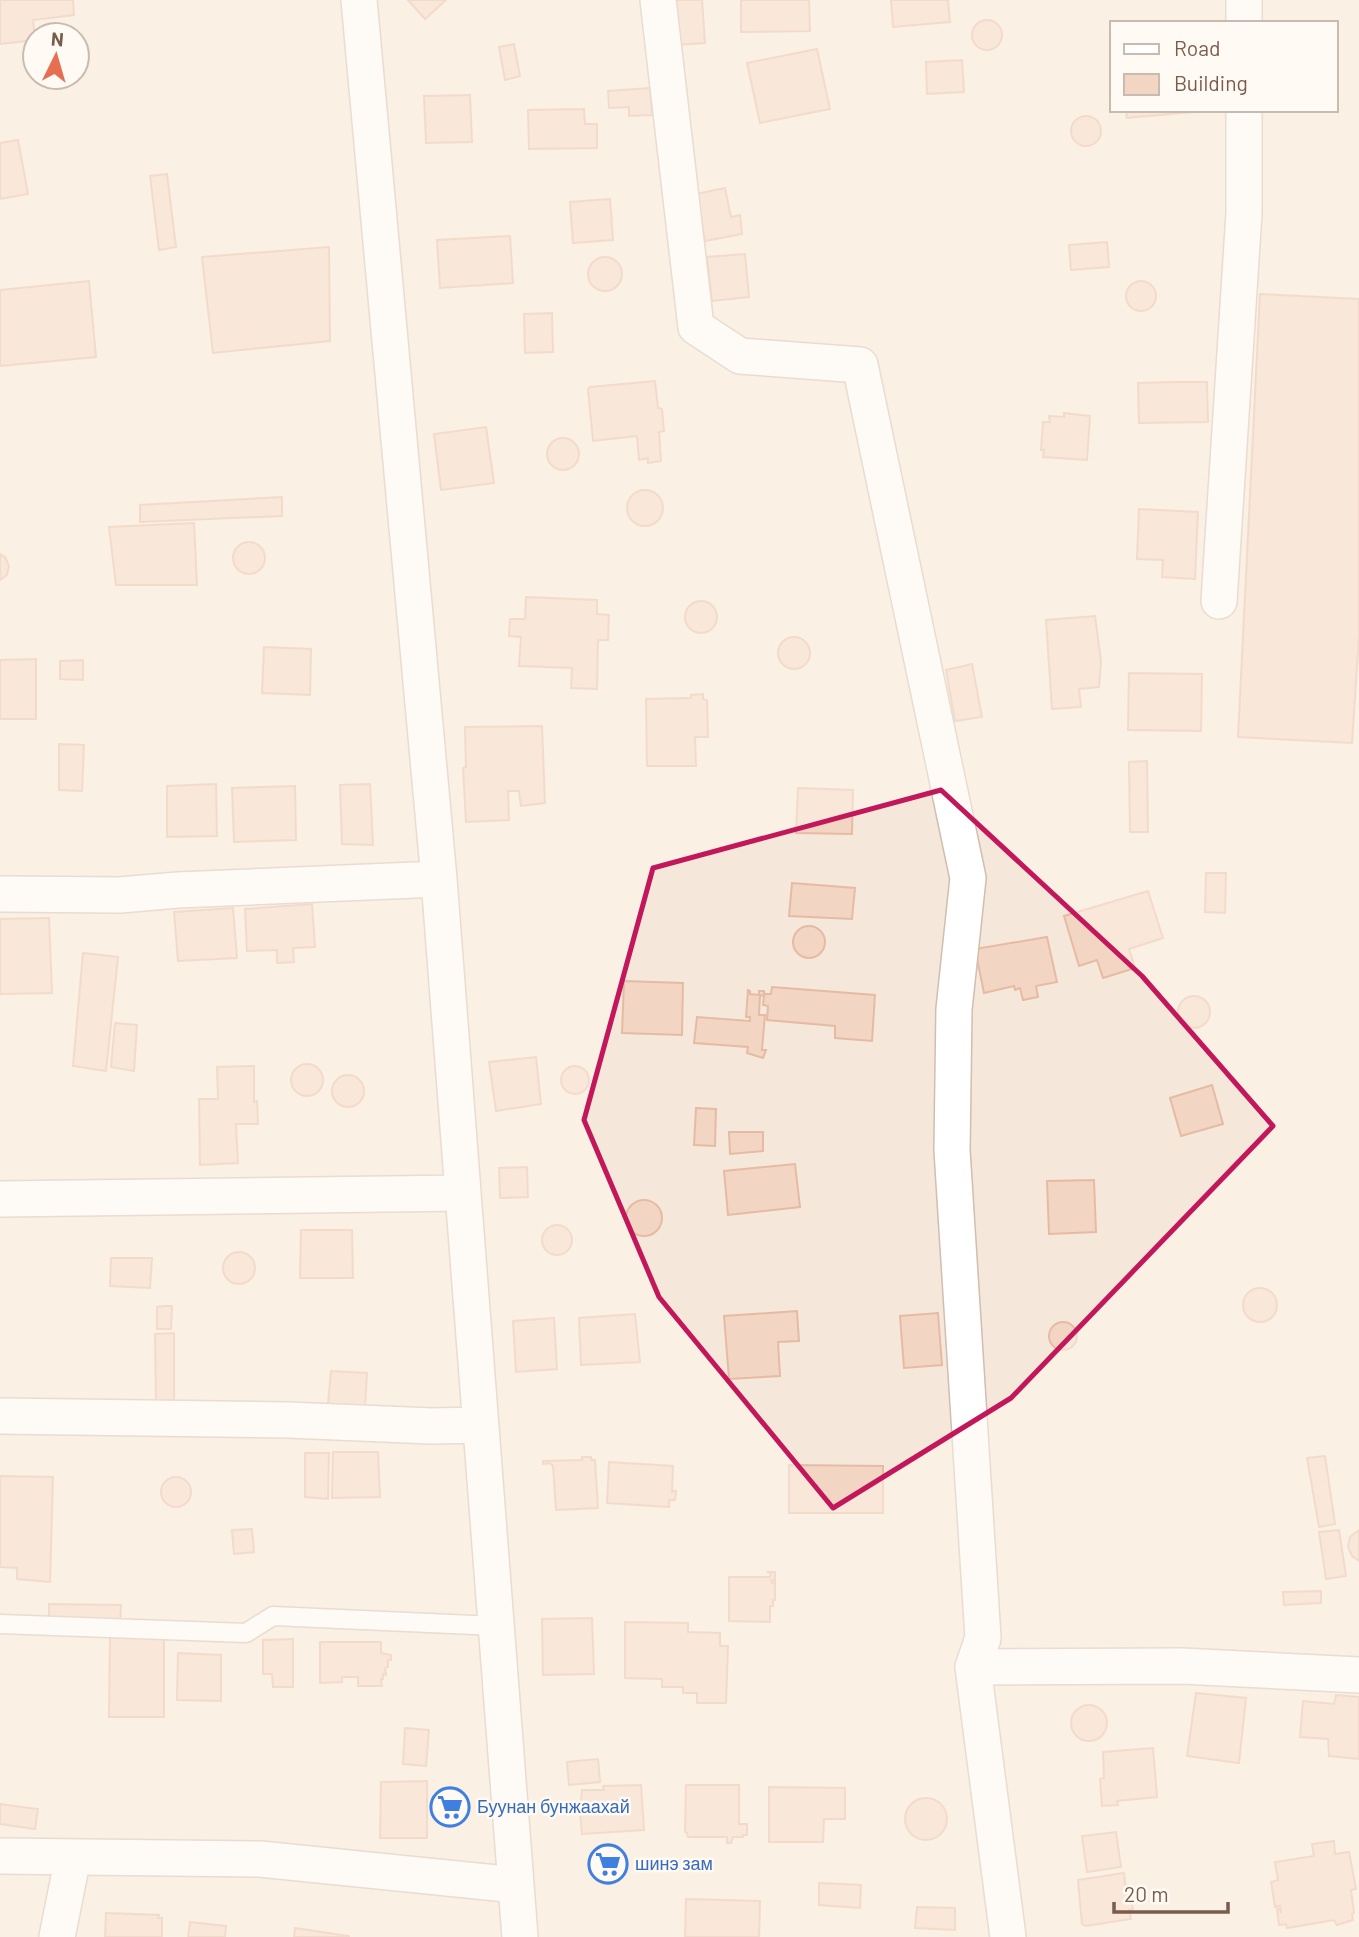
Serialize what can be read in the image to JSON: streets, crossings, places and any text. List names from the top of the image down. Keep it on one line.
{"places":{"supermarket":["Буунан бунжаахай","шинэ зам"]},"legend":["Road","Building"],"scale_bar":"20 m","north":"top"}
